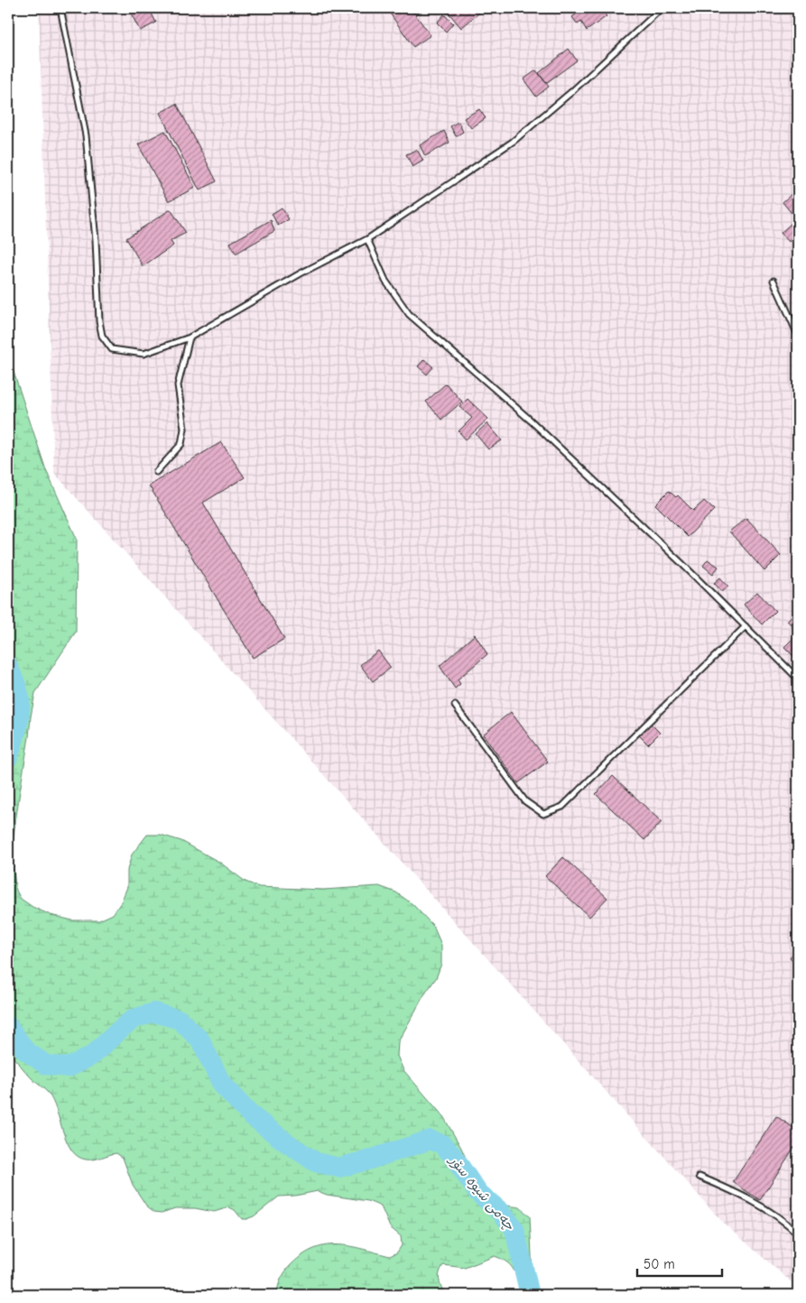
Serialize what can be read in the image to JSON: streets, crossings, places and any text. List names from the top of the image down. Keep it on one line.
{"water":["چەمی شیوە سۆر"],"scale_bar":"50 m"}
